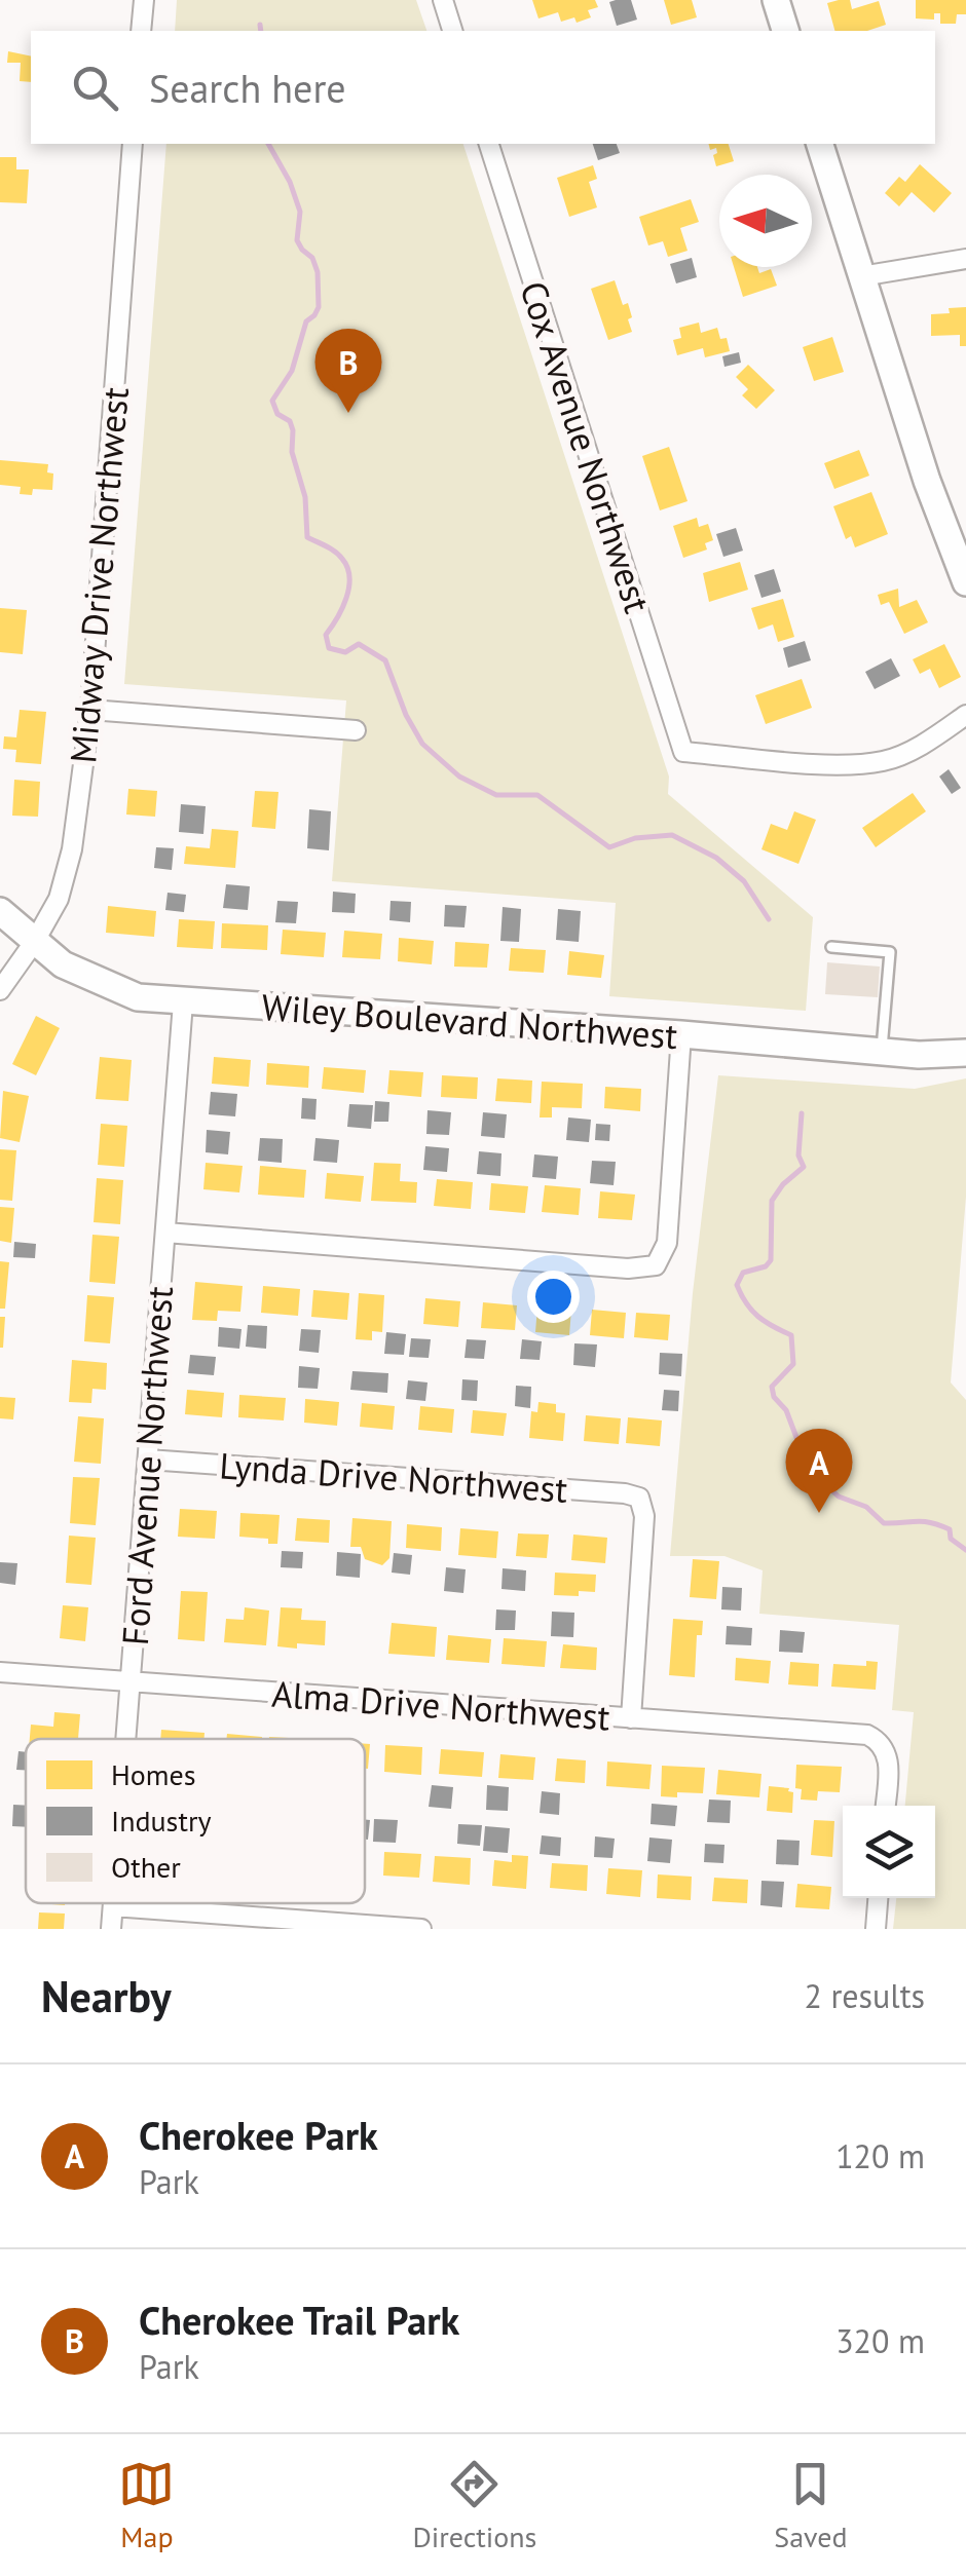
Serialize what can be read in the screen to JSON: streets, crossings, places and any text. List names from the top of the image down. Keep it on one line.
{"streets":{"street":["Cox Avenue Northwest","Midway Drive Northwest","Wiley Boulevard Northwest","Ford Avenue Northwest","Lynda Drive Northwest","Alma Drive Northwest"]},"crossings":[["Midway Drive Northwest","Wiley Boulevard Northwest"],["Wiley Boulevard Northwest","Ford Avenue Northwest"],["Ford Avenue Northwest","Lynda Drive Northwest"],["Ford Avenue Northwest","Alma Drive Northwest"],["Lynda Drive Northwest","Alma Drive Northwest"]],"legend":["Homes","Industry","Other"],"north":"left","page":{"search":"Search here","pins":["B","A"],"heading":["Nearby","2 results"],"list":[{"mark":"A","name":"Cherokee Park","note":"Park","value":"120 m"},{"mark":"B","name":"Cherokee Trail Park","note":"Park","value":"320 m"}],"nav":["Map","Directions","Saved"]}}
